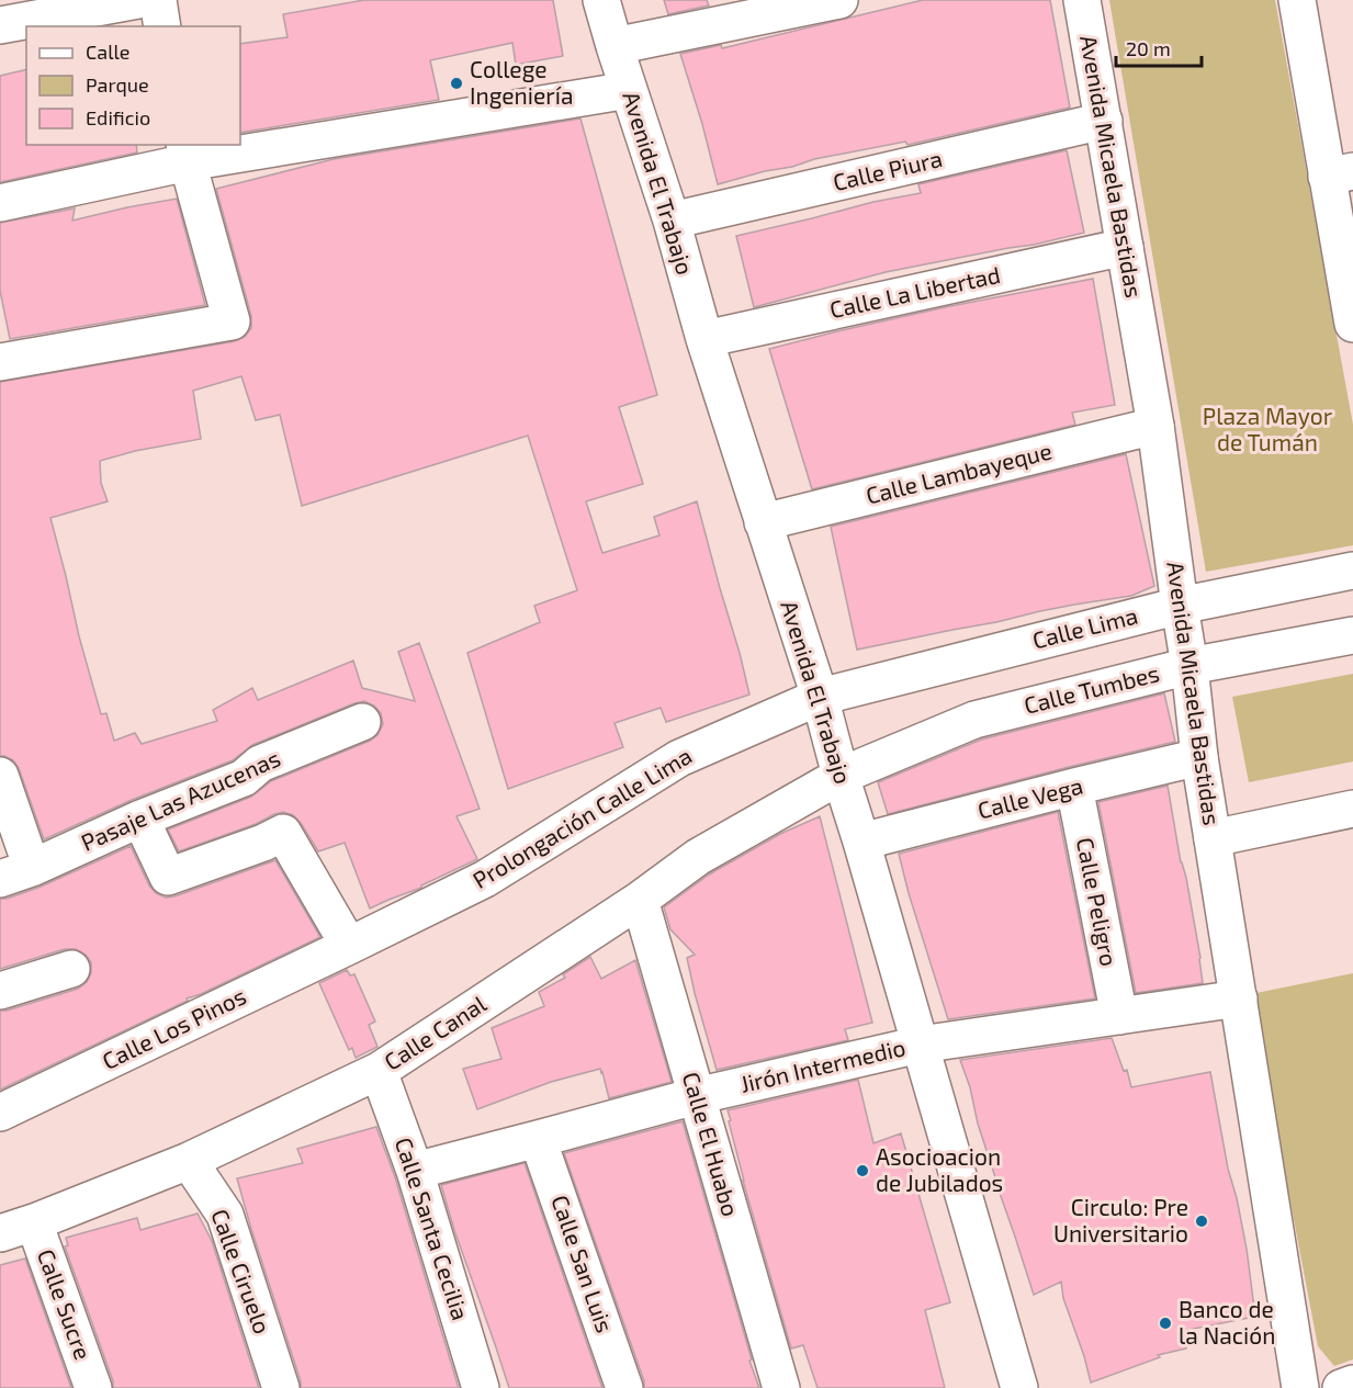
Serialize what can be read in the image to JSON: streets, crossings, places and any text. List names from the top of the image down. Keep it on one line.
{"streets":{"street":["Avenida Micaela Bastidas","Calle Piura","Avenida El Trabajo","Calle La Libertad","Calle Lambayeque","Calle Lima","Calle Tumbes","Calle Vega","Pasaje Las Azucenas","Prolongación Calle Lima","Calle Peligro","Calle Los Pinos","Calle Canal","Jirón Intermedio","Calle El Huabo","Calle Santa Cecilia","Calle San Luis","Calle Ciruelo","Calle Sucre"]},"crossings":[["Avenida Micaela Bastidas","Calle Piura"],["Avenida Micaela Bastidas","Calle La Libertad"],["Avenida Micaela Bastidas","Calle Lambayeque"],["Avenida Micaela Bastidas","Calle Lima"],["Avenida Micaela Bastidas","Calle Tumbes"],["Avenida Micaela Bastidas","Calle Vega"],["Avenida Micaela Bastidas","Jirón Intermedio"],["Calle Piura","Avenida El Trabajo"],["Avenida El Trabajo","Calle La Libertad"],["Avenida El Trabajo","Calle Lambayeque"],["Avenida El Trabajo","Calle Lima"],["Avenida El Trabajo","Calle Tumbes"],["Avenida El Trabajo","Calle Vega"],["Avenida El Trabajo","Prolongación Calle Lima"],["Avenida El Trabajo","Calle Canal"],["Avenida El Trabajo","Jirón Intermedio"],["Calle Lima","Prolongación Calle Lima"],["Calle Tumbes","Calle Canal"],["Calle Vega","Calle Peligro"],["Prolongación Calle Lima","Calle Los Pinos"],["Calle Peligro","Jirón Intermedio"],["Calle Canal","Calle El Huabo"],["Calle Canal","Calle Santa Cecilia"],["Calle Canal","Calle Ciruelo"],["Calle Canal","Calle Sucre"],["Jirón Intermedio","Calle El Huabo"],["Jirón Intermedio","Calle Santa Cecilia"],["Jirón Intermedio","Calle San Luis"]],"parks":["Plaza Mayor de Tumán"],"places":["College Ingeniería","Asocioacion de Jubilados","Circulo: Pre Universitario","Banco de la Nación"],"legend":["Calle","Parque","Edificio"],"scale_bar":"20 m"}
